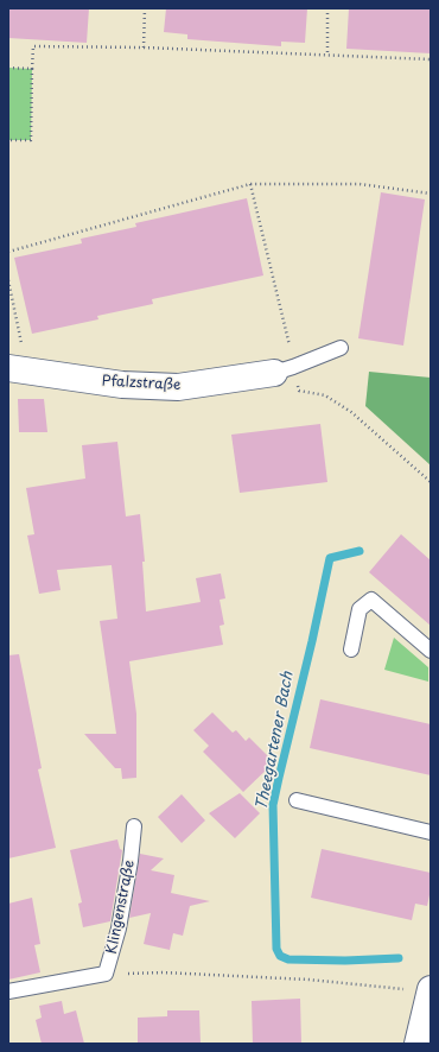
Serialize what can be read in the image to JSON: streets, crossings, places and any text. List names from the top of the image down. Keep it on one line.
{"streets":{"street":["Pfalzstraße"],"lane":["Klingenstraße"]},"water":["Theegartener Bach"]}
